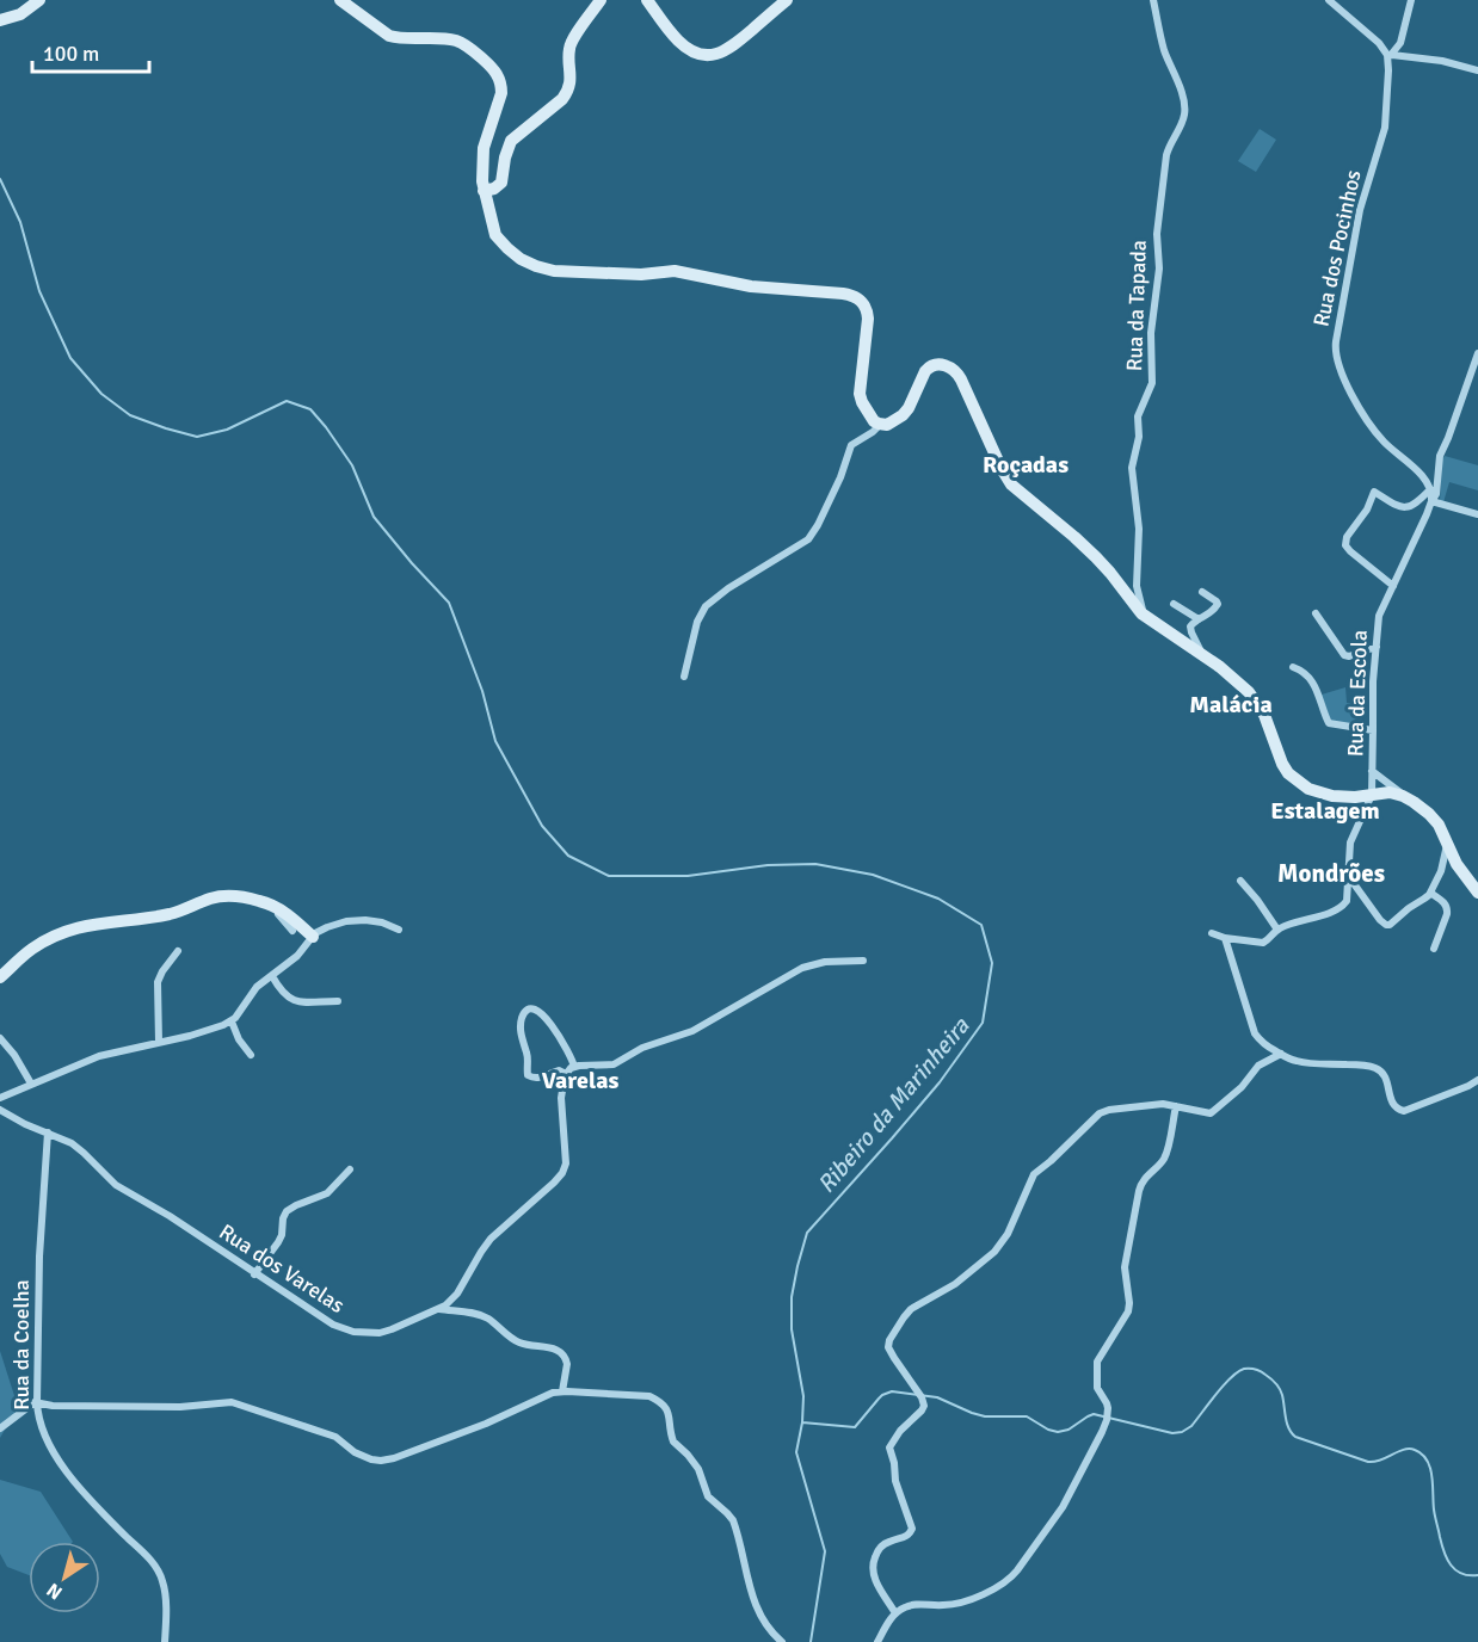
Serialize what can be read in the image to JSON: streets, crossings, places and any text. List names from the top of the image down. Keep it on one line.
{"streets":{"street":["Rua dos Pocinhos","Rua da Tapada","Rua da Escola","Rua dos Varelas","Rua da Coelha"]},"crossings":[["Rua dos Varelas","Rua da Coelha"]],"districts":["Roçadas","Malácia","Estalagem","Mondrões","Varelas"],"water":["Ribeiro da Marinheira"],"scale_bar":"100 m","north":"bottom left"}
